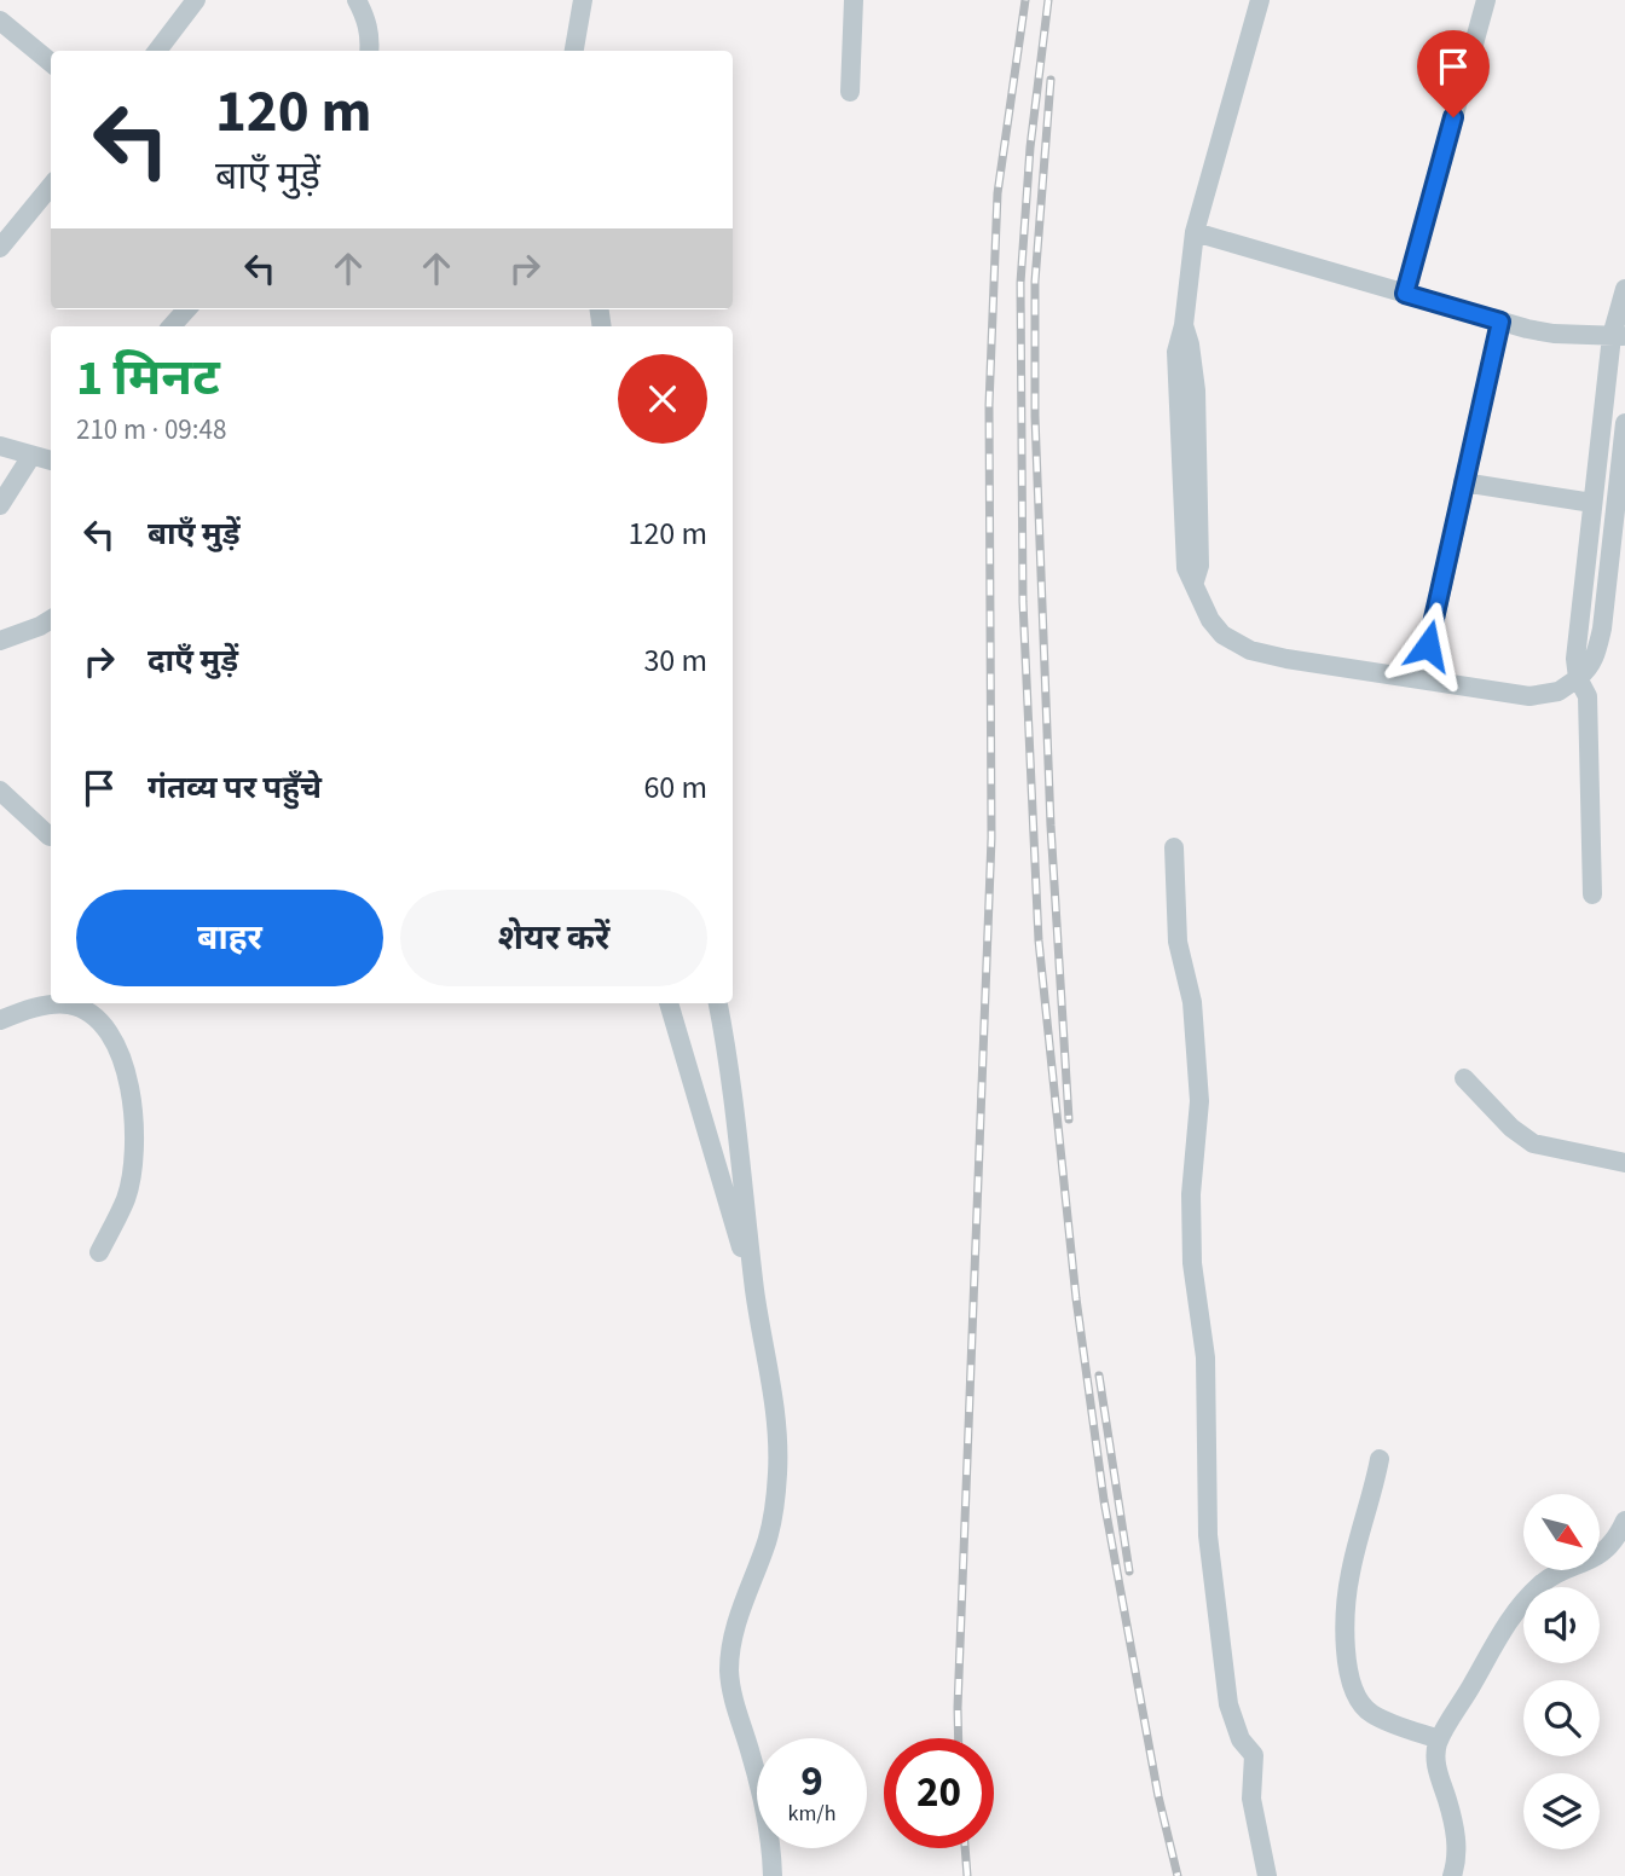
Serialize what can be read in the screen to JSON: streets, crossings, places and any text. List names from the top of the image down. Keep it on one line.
{"north":"bottom right","page":{"turn":["120 m","बाएँ मुड़ें"],"heading":["1 मिनट","210 m · 09:48"],"list":[{"name":"बाएँ मुड़ें","value":"120 m"},{"name":"दाएँ मुड़ें","value":"30 m"},{"name":"गंतव्य पर पहुँचे","value":"60 m"}],"buttons":["बाहर","शेयर करें"],"speed":"9 km/h","limit":"20"}}
